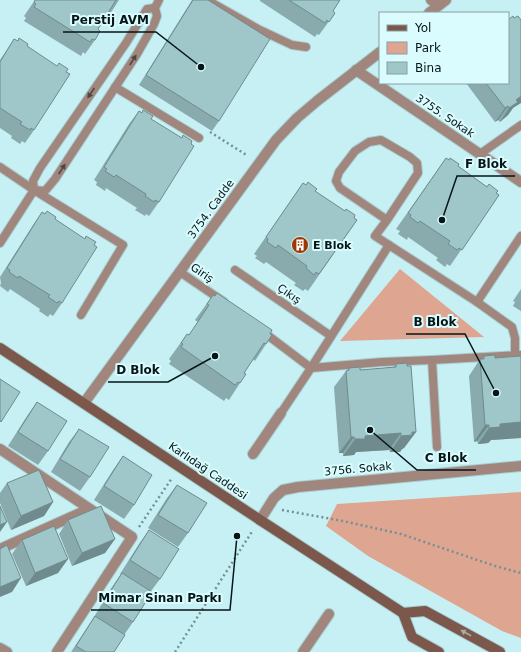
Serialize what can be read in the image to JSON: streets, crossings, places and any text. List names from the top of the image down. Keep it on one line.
{"streets":{"main road":["Karlıdağ Caddesi"],"street":["3755. Sokak","3754. Cadde","3756. Sokak"],"lane":["Giriş","Çıkış"]},"crossings":[["3755. Sokak","3754. Cadde"],["3754. Cadde","Giriş"],["3754. Cadde","Karlıdağ Caddesi"],["3756. Sokak","Karlıdağ Caddesi"]],"places":{"other":["Perstij AVM","F Blok","D Blok","B Blok","C Blok","Mimar Sinan Parkı"],"building":["E Blok"]},"legend":["Yol","Park","Bina"]}
